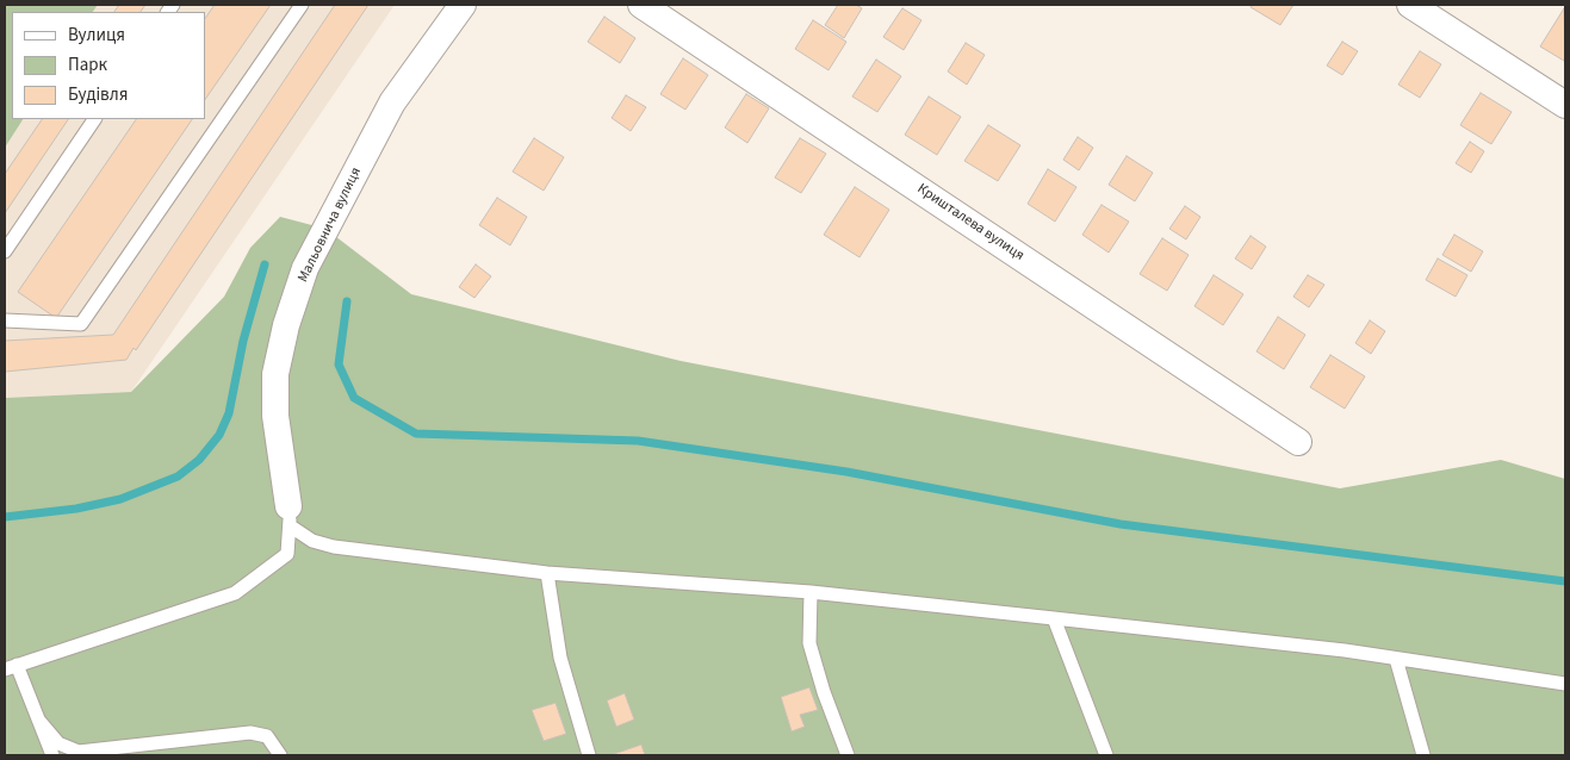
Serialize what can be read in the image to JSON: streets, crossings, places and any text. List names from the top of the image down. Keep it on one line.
{"streets":{"street":["Кришталева вулиця","Мальовнича вулиця"]},"legend":["Вулиця","Парк","Будівля"]}
